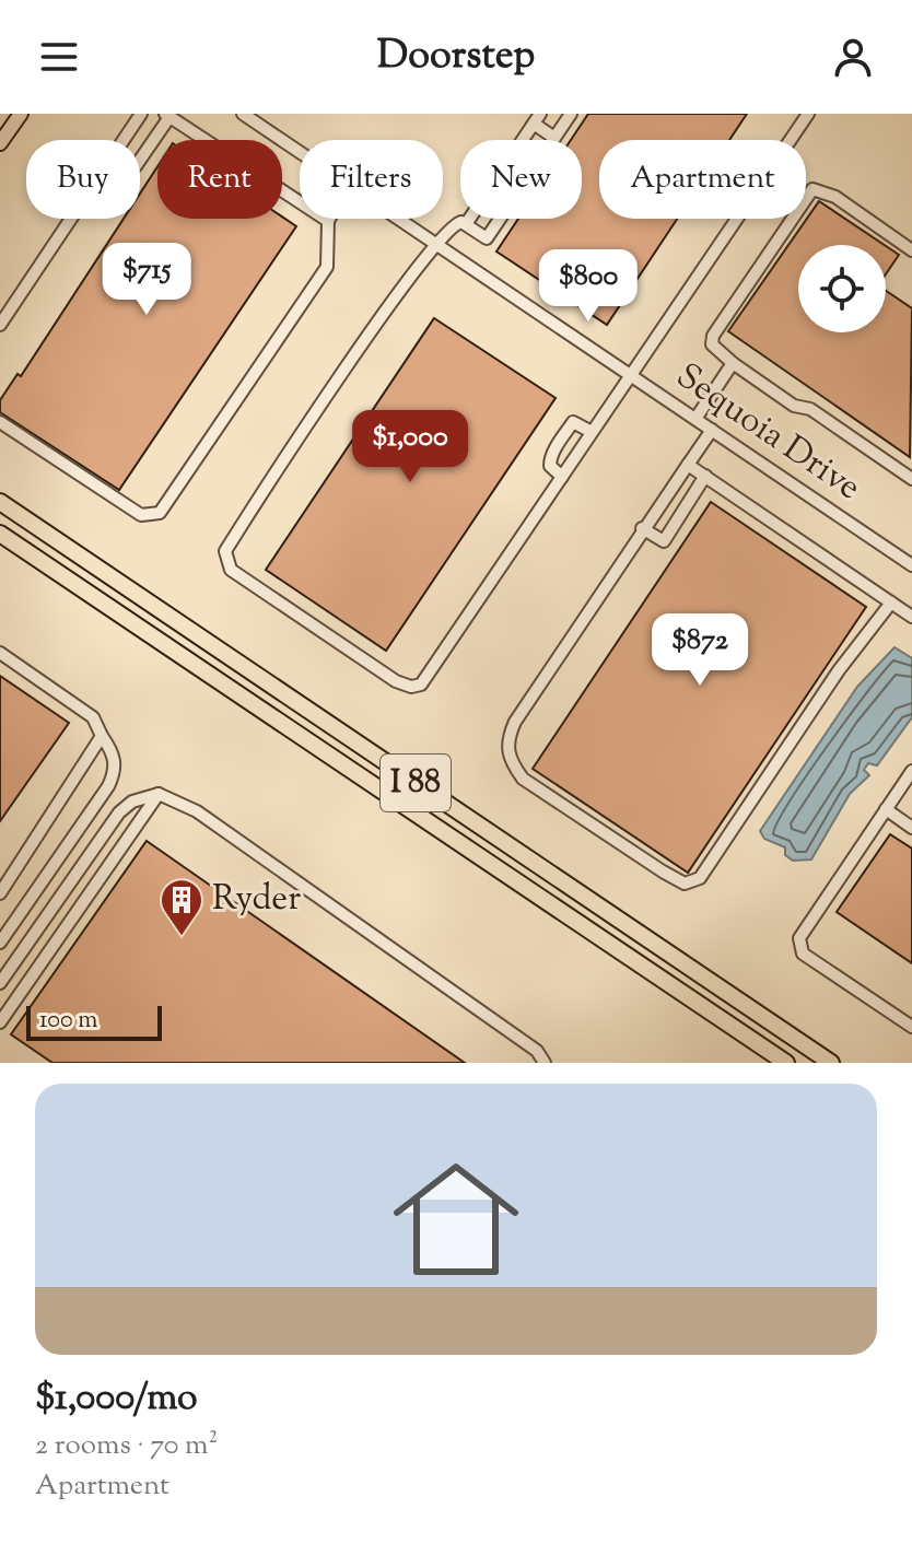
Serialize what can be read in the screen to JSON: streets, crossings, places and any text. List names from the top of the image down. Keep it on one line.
{"streets":{"highway":["I 88"],"street":["Sequoia Drive"]},"places":{"building":["Ryder"]},"scale_bar":"100 m","page":{"header":"Doorstep","chip":["Buy","Rent","Filters","New","Apartment"],"price":["$715","$800","$1,000","$872"],"scale":"100 m","list":[{"name":"$1,000/mo","note":"2 rooms · 70 m² · Apartment"}]}}
